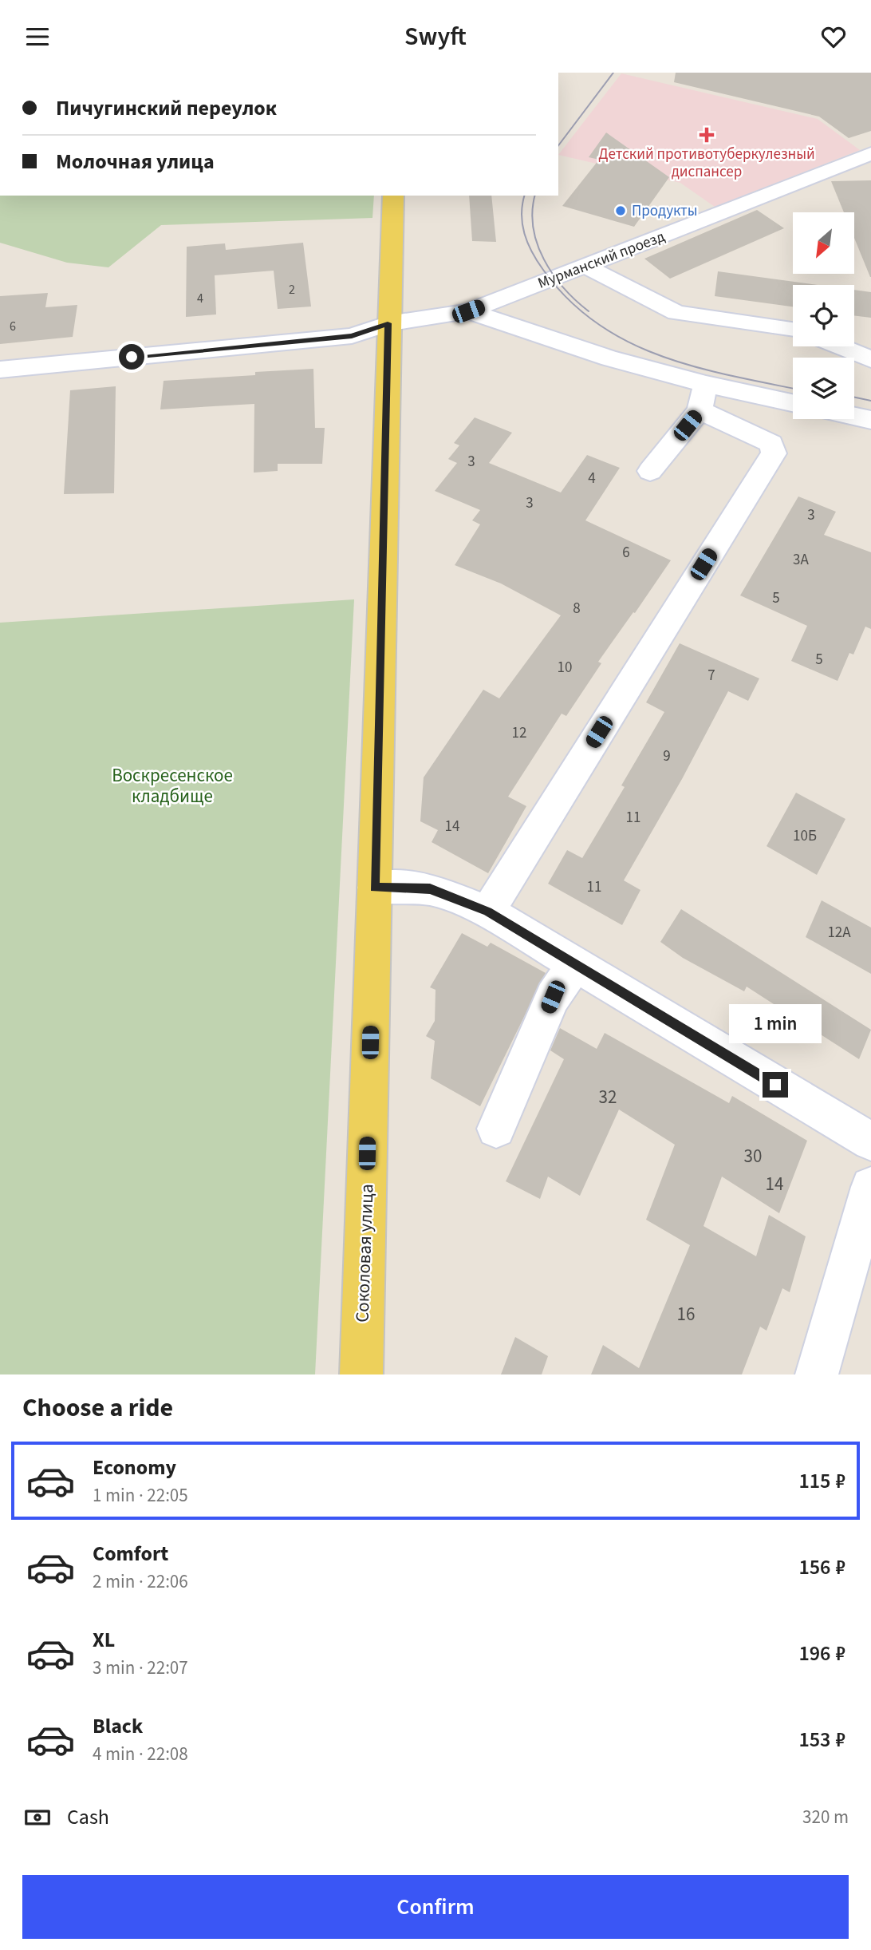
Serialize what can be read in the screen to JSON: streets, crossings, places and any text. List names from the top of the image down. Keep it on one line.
{"streets":{"main road":["Соколовая улица"],"street":["Мурманский проезд"]},"crossings":[["Мурманский проезд","Соколовая улица"]],"parks":["Воскресенское кладбище"],"places":{"health":["Детский противотуберкулезный диспансер"],"other":["Продукты"]},"house_numbers":["2","4","6","3","4","3","3","6","3А","5","8","5","10","7","12","9","11","14","10Б","11","12А","32","30","14","16"],"north":"bottom left","page":{"header":"Swyft","banner":["Пичугинский переулок","Молочная улица"],"bubble":"1 min","heading":"Choose a ride","list":[{"name":"Economy","note":"1 min · 22:05","value":"115 ₽"},{"name":"Comfort","note":"2 min · 22:06","value":"156 ₽"},{"name":"XL","note":"3 min · 22:07","value":"196 ₽"},{"name":"Black","note":"4 min · 22:08","value":"153 ₽"}],"pay":["Cash","320 m"],"buttons":"Confirm"}}
